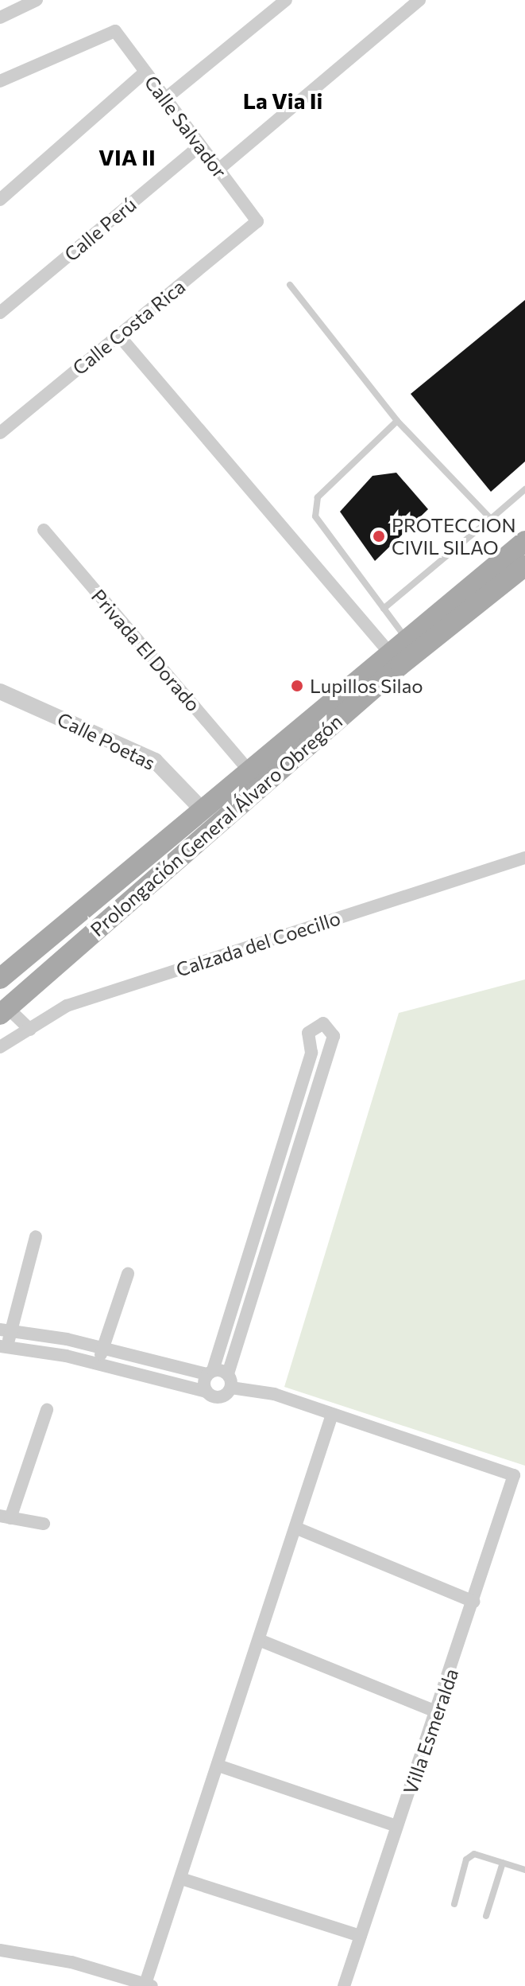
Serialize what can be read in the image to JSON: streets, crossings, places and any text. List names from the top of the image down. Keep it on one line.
{"streets":{"main road":["Prolongación General Álvaro Obregón"],"street":["Calle Salvador","Calle Perú","Calle Costa Rica","Privada El Dorado","Calle Poetas","Calzada del Coecillo","Villa Esmeralda"]},"crossings":[["Calle Salvador","Calle Perú"],["Calle Salvador","Calle Costa Rica"],["Privada El Dorado","Prolongación General Álvaro Obregón"],["Calle Poetas","Prolongación General Álvaro Obregón"]],"districts":["La Via Ii","VIA II"],"places":["PROTECCION CIVIL SILAO","Lupillos Silao"]}
